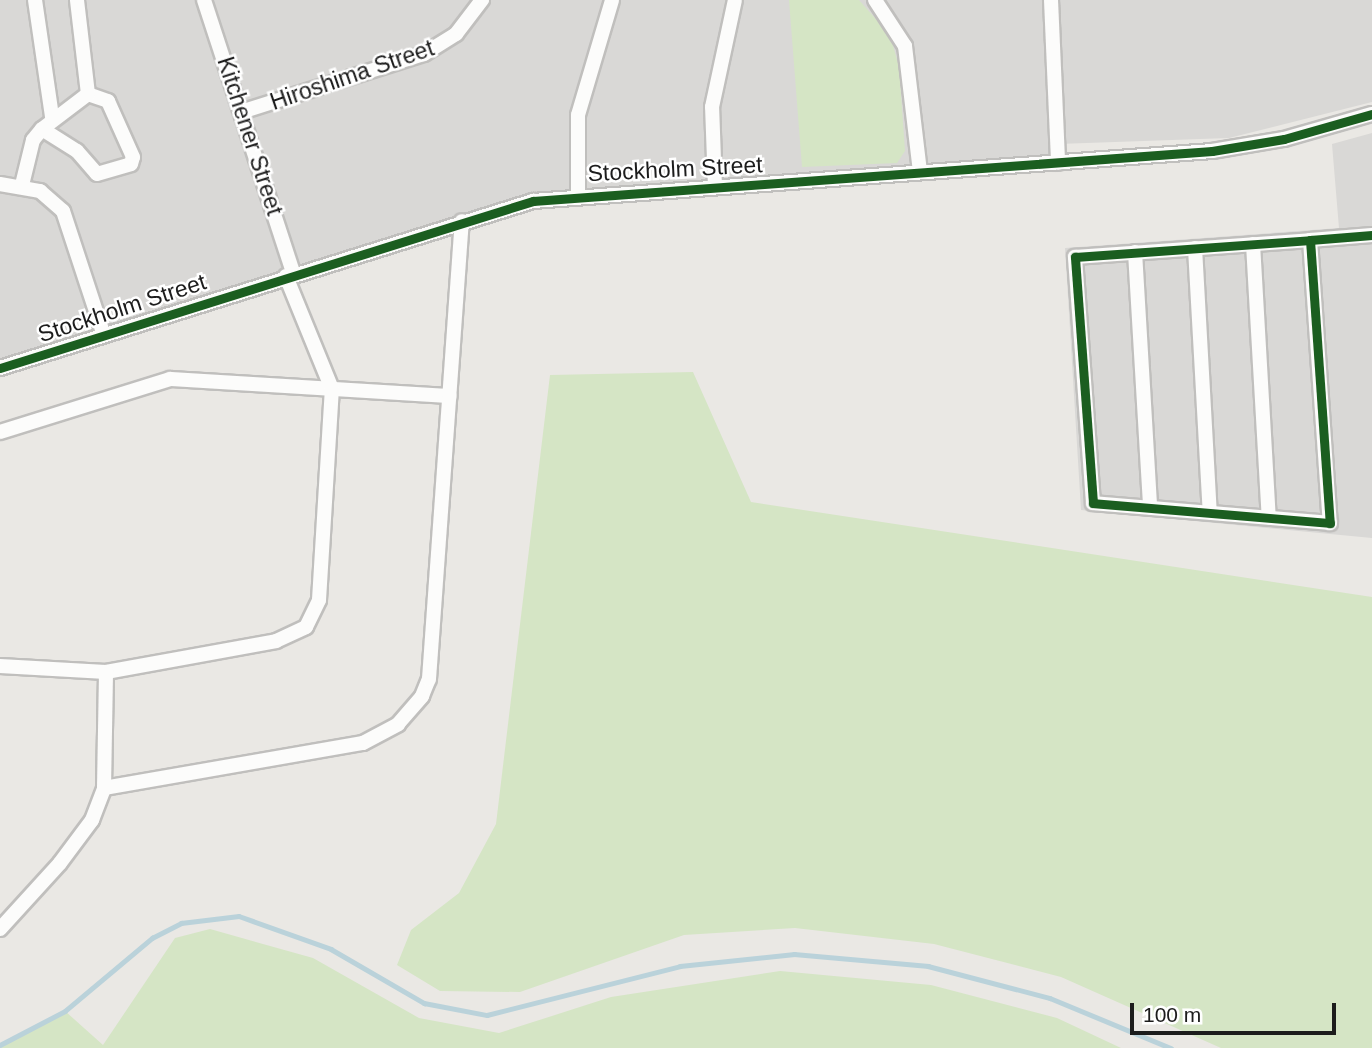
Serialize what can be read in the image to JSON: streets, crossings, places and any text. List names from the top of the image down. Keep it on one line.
{"streets":{"street":["Hiroshima Street","Kitchener Street","Stockholm Street"]},"crossings":[["Hiroshima Street","Kitchener Street"],["Kitchener Street","Stockholm Street"]],"scale_bar":"100 m"}
